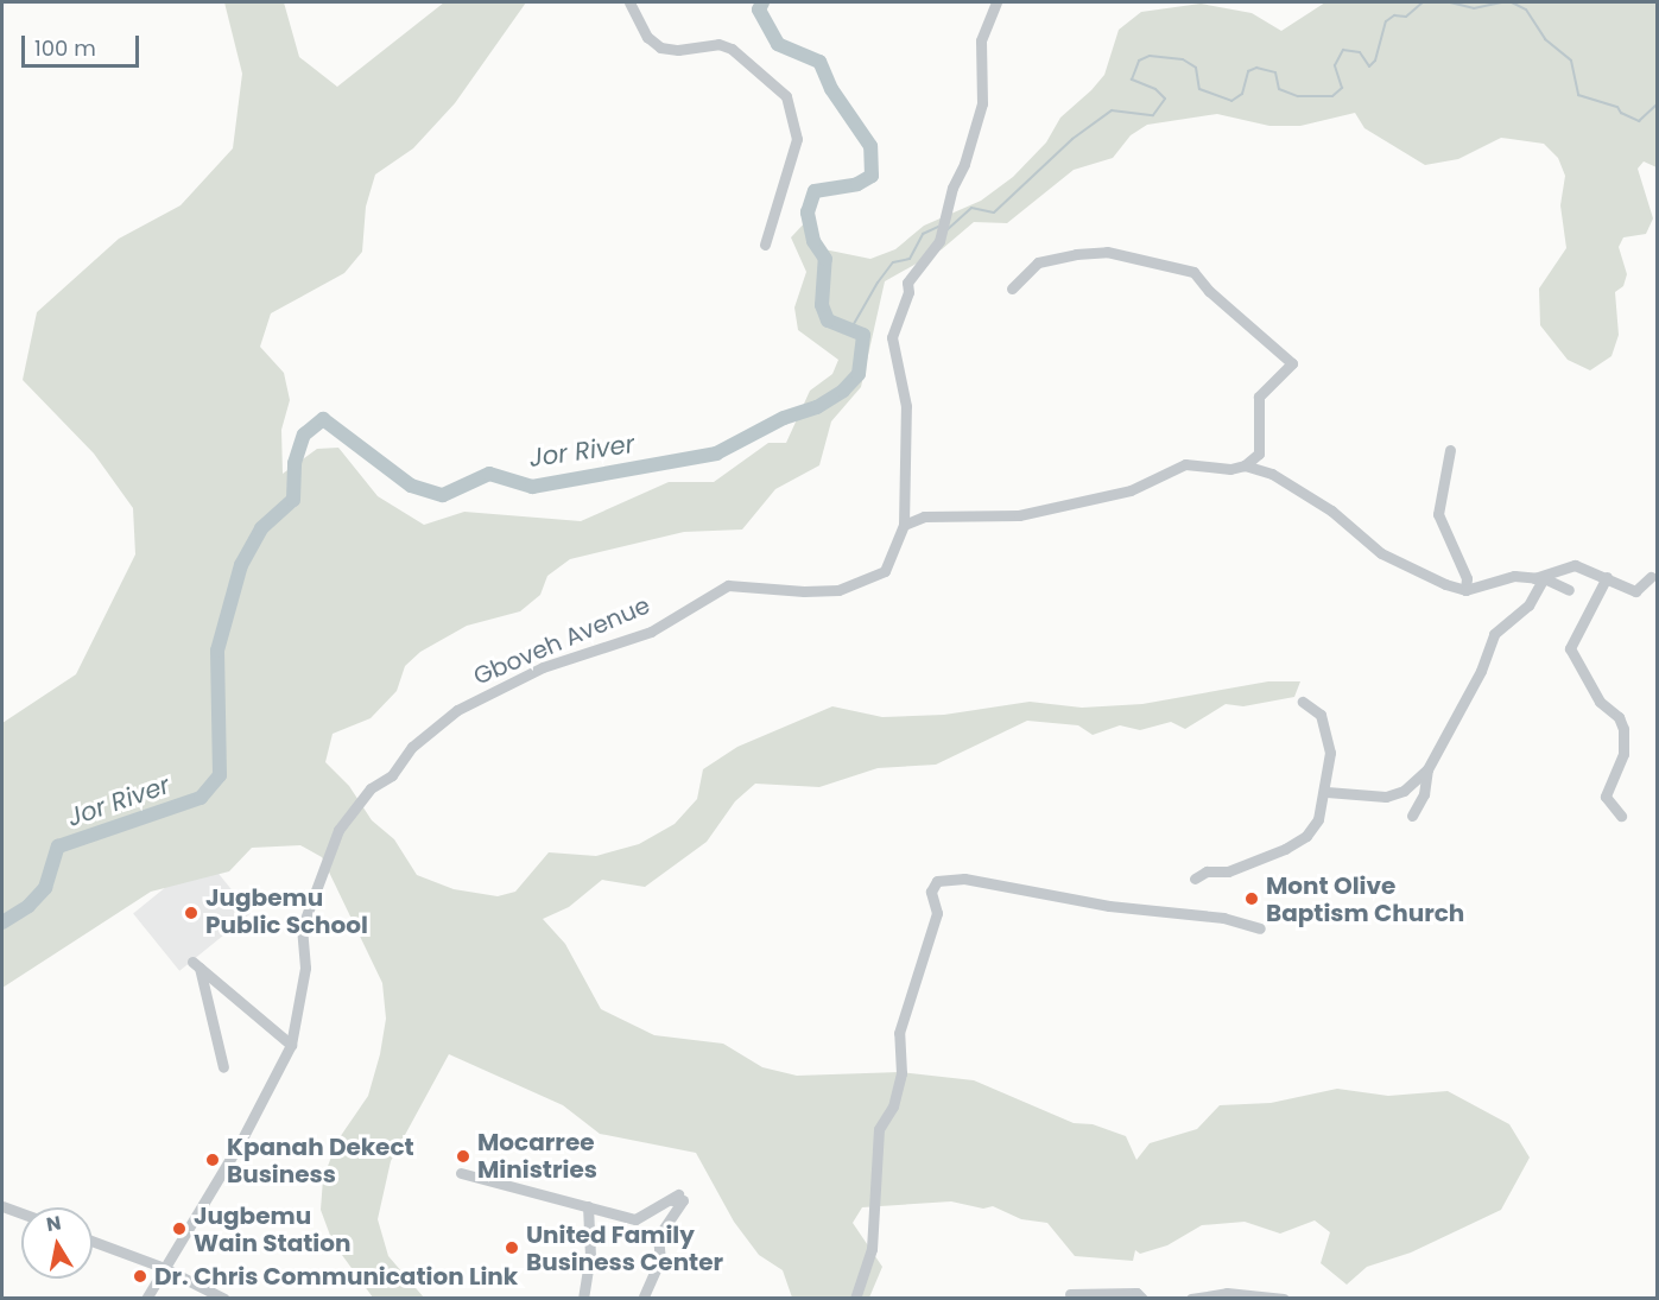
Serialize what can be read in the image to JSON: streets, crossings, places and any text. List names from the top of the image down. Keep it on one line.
{"streets":{"street":["Gboveh Avenue"]},"water":["Jor River"],"places":["Mont Olive Baptism Church","Jugbemu Public School","Mocarree Ministries","Kpanah Dekect Business","Jugbemu Wain Station","United Family Business Center","Dr. Chris Communication Link"],"scale_bar":"100 m","north":"top"}
